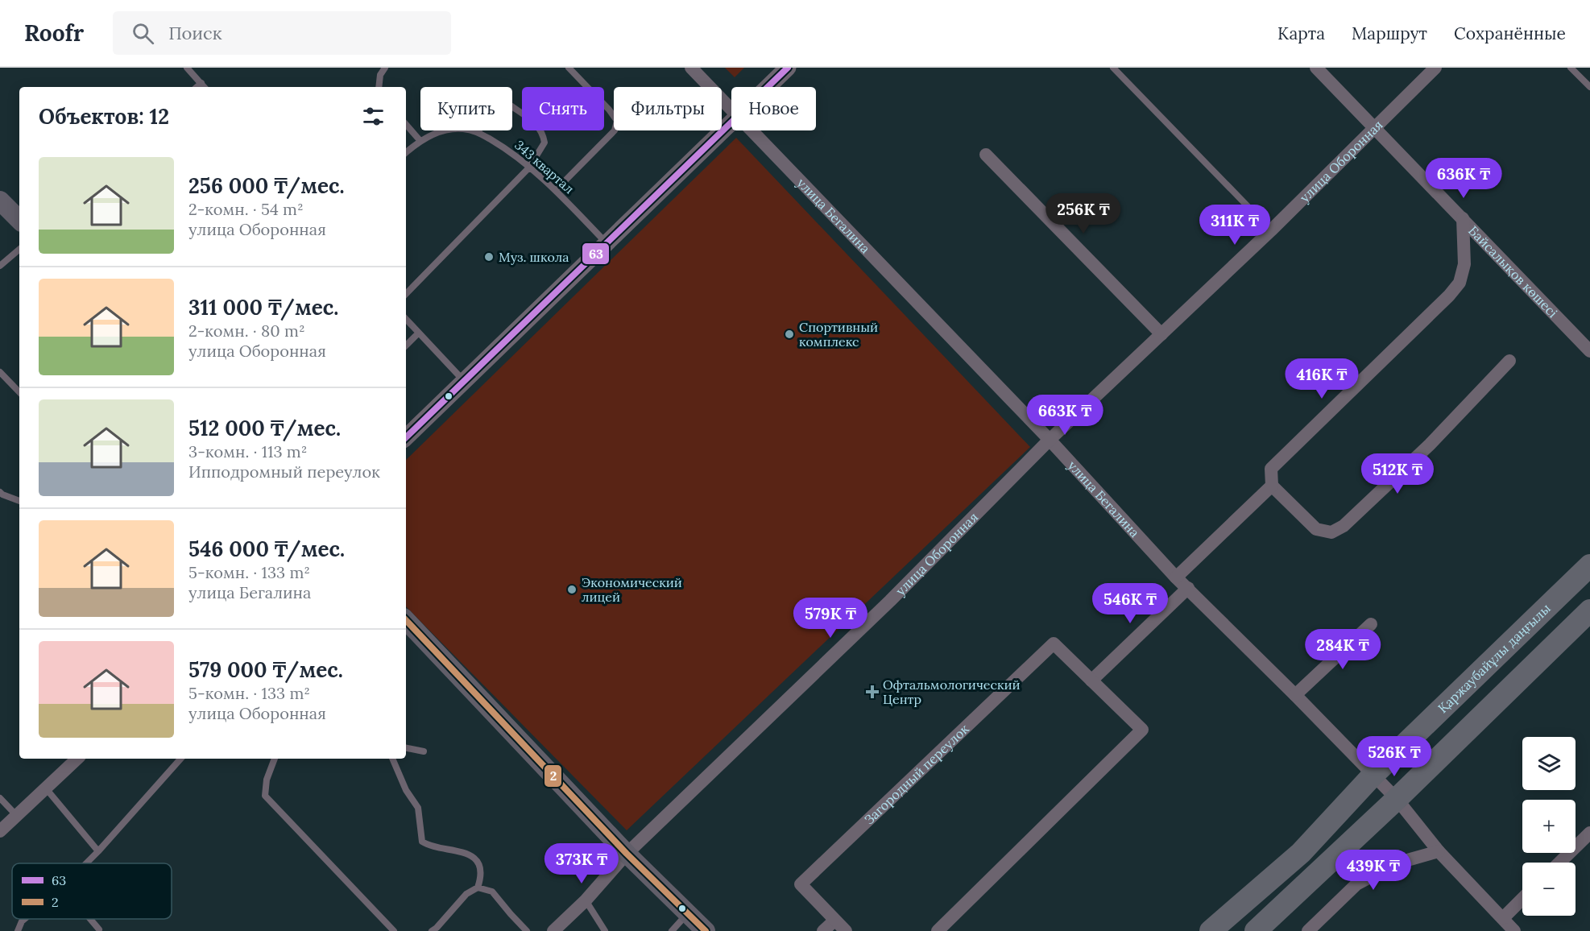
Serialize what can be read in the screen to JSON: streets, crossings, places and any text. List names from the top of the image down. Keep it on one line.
{"streets":{"highway":["Қаржаубайұлы даңғылы"],"street":["улица Оборонная","улица Бегалина","Байсалықов көшесі","Загородный переулок"],"lane":["343 квартал"]},"crossings":[["улица Оборонная","улица Бегалина"],["улица Оборонная","Байсалықов көшесі"],["улица Бегалина","Қаржаубайұлы даңғылы"]],"places":{"other":["Муз. школа","Спортивный комплекс","Экономический лицей"],"health":["Офтальмологический Центр"]},"lines":["transit line 63","transit line 2"],"legend":["63","2"],"page":{"header":"Roofr","search":"Поиск","nav":["Карта","Маршрут","Сохранённые"],"chip":["Купить","Снять","Фильтры","Новое"],"heading":"Объектов: 12","list":[{"name":"256 000 ₸/мес.","note":"2-комн. · 54 m² · улица Оборонная"},{"name":"311 000 ₸/мес.","note":"2-комн. · 80 m² · улица Оборонная"},{"name":"512 000 ₸/мес.","note":"3-комн. · 113 m² · Ипподромный переулок"},{"name":"546 000 ₸/мес.","note":"5-комн. · 133 m² · улица Бегалина"},{"name":"579 000 ₸/мес.","note":"5-комн. · 133 m² · улица Оборонная"}],"price":["636K ₸","256K ₸","311K ₸","416K ₸","663K ₸","512K ₸","546K ₸","579K ₸","284K ₸","526K ₸","373K ₸","439K ₸"],"map_buttons":["+","−"]}}
